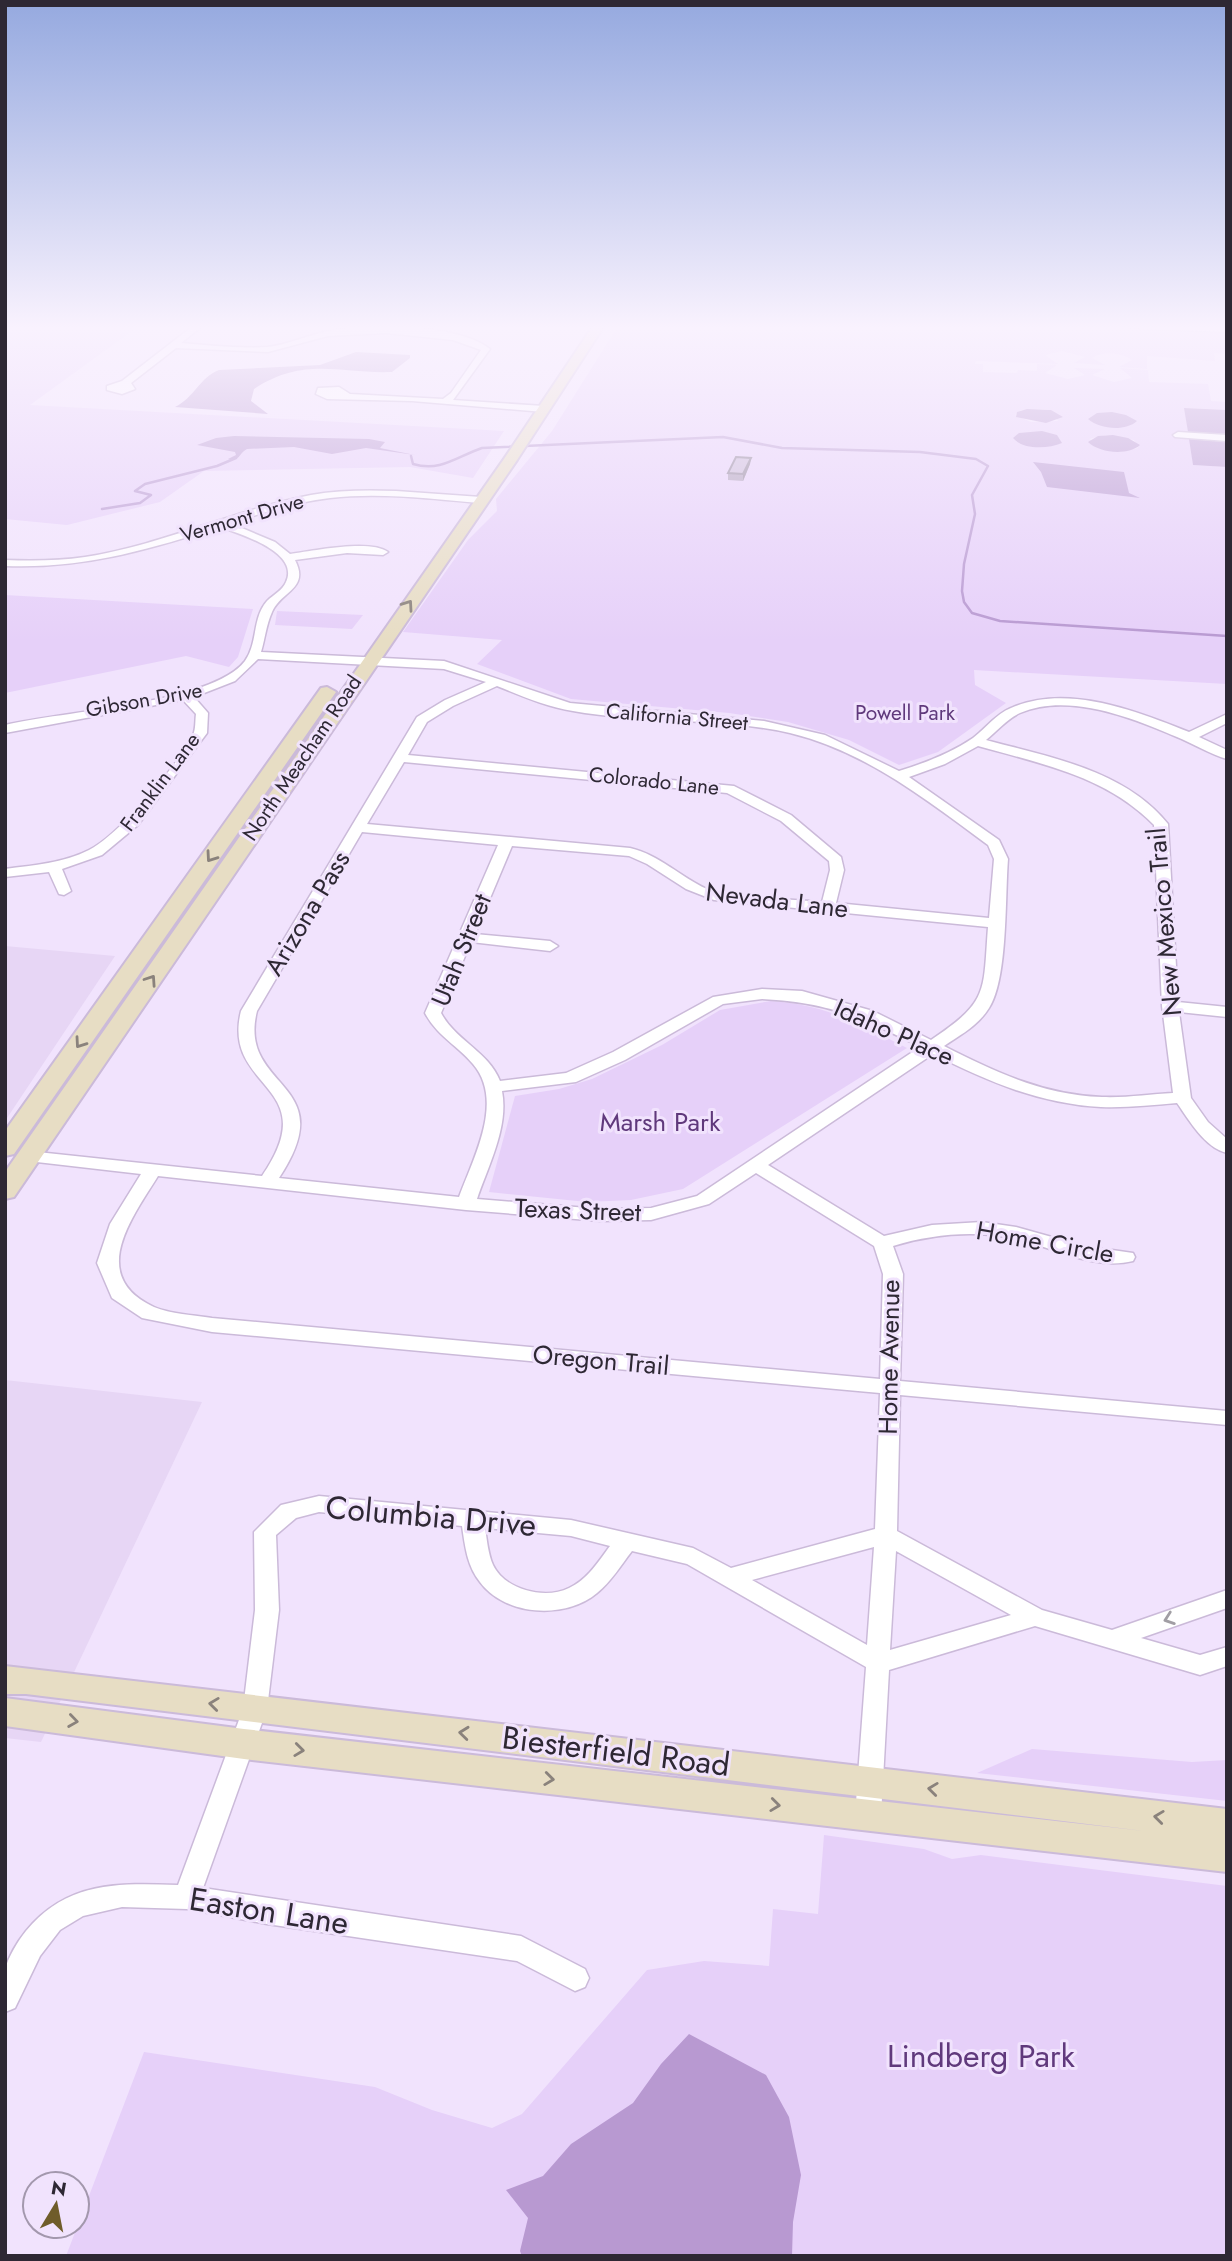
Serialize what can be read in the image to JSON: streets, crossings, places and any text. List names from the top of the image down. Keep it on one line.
{"streets":{"main road":["North Meacham Road","Biesterfield Road"],"street":["Vermont Drive","Gibson Drive","California Street","Colorado Lane","Franklin Lane","Nevada Lane","Arizona Pass","New Mexico Trail","Utah Street","Idaho Place","Texas Street","Home Circle","Home Avenue","Oregon Trail","Columbia Drive","Easton Lane"]},"crossings":[["Vermont Drive","North Meacham Road"],["Gibson Drive","California Street"],["Gibson Drive","Franklin Lane"],["California Street","North Meacham Road"],["California Street","Nevada Lane"],["California Street","Arizona Pass"],["California Street","Texas Street"],["North Meacham Road","Texas Street"],["Colorado Lane","Nevada Lane"],["Colorado Lane","Arizona Pass"],["Nevada Lane","Arizona Pass"],["Nevada Lane","Utah Street"],["Nevada Lane","Texas Street"],["Arizona Pass","Texas Street"],["New Mexico Trail","Idaho Place"],["Utah Street","Idaho Place"],["Idaho Place","Texas Street"],["Texas Street","Home Avenue"],["Texas Street","Oregon Trail"],["Home Circle","Home Avenue"],["Home Avenue","Oregon Trail"],["Home Avenue","Columbia Drive"],["Home Avenue","Biesterfield Road"],["Columbia Drive","Biesterfield Road"],["Columbia Drive","Easton Lane"]],"parks":["Powell Park","Marsh Park","Lindberg Park"],"north":"top"}
